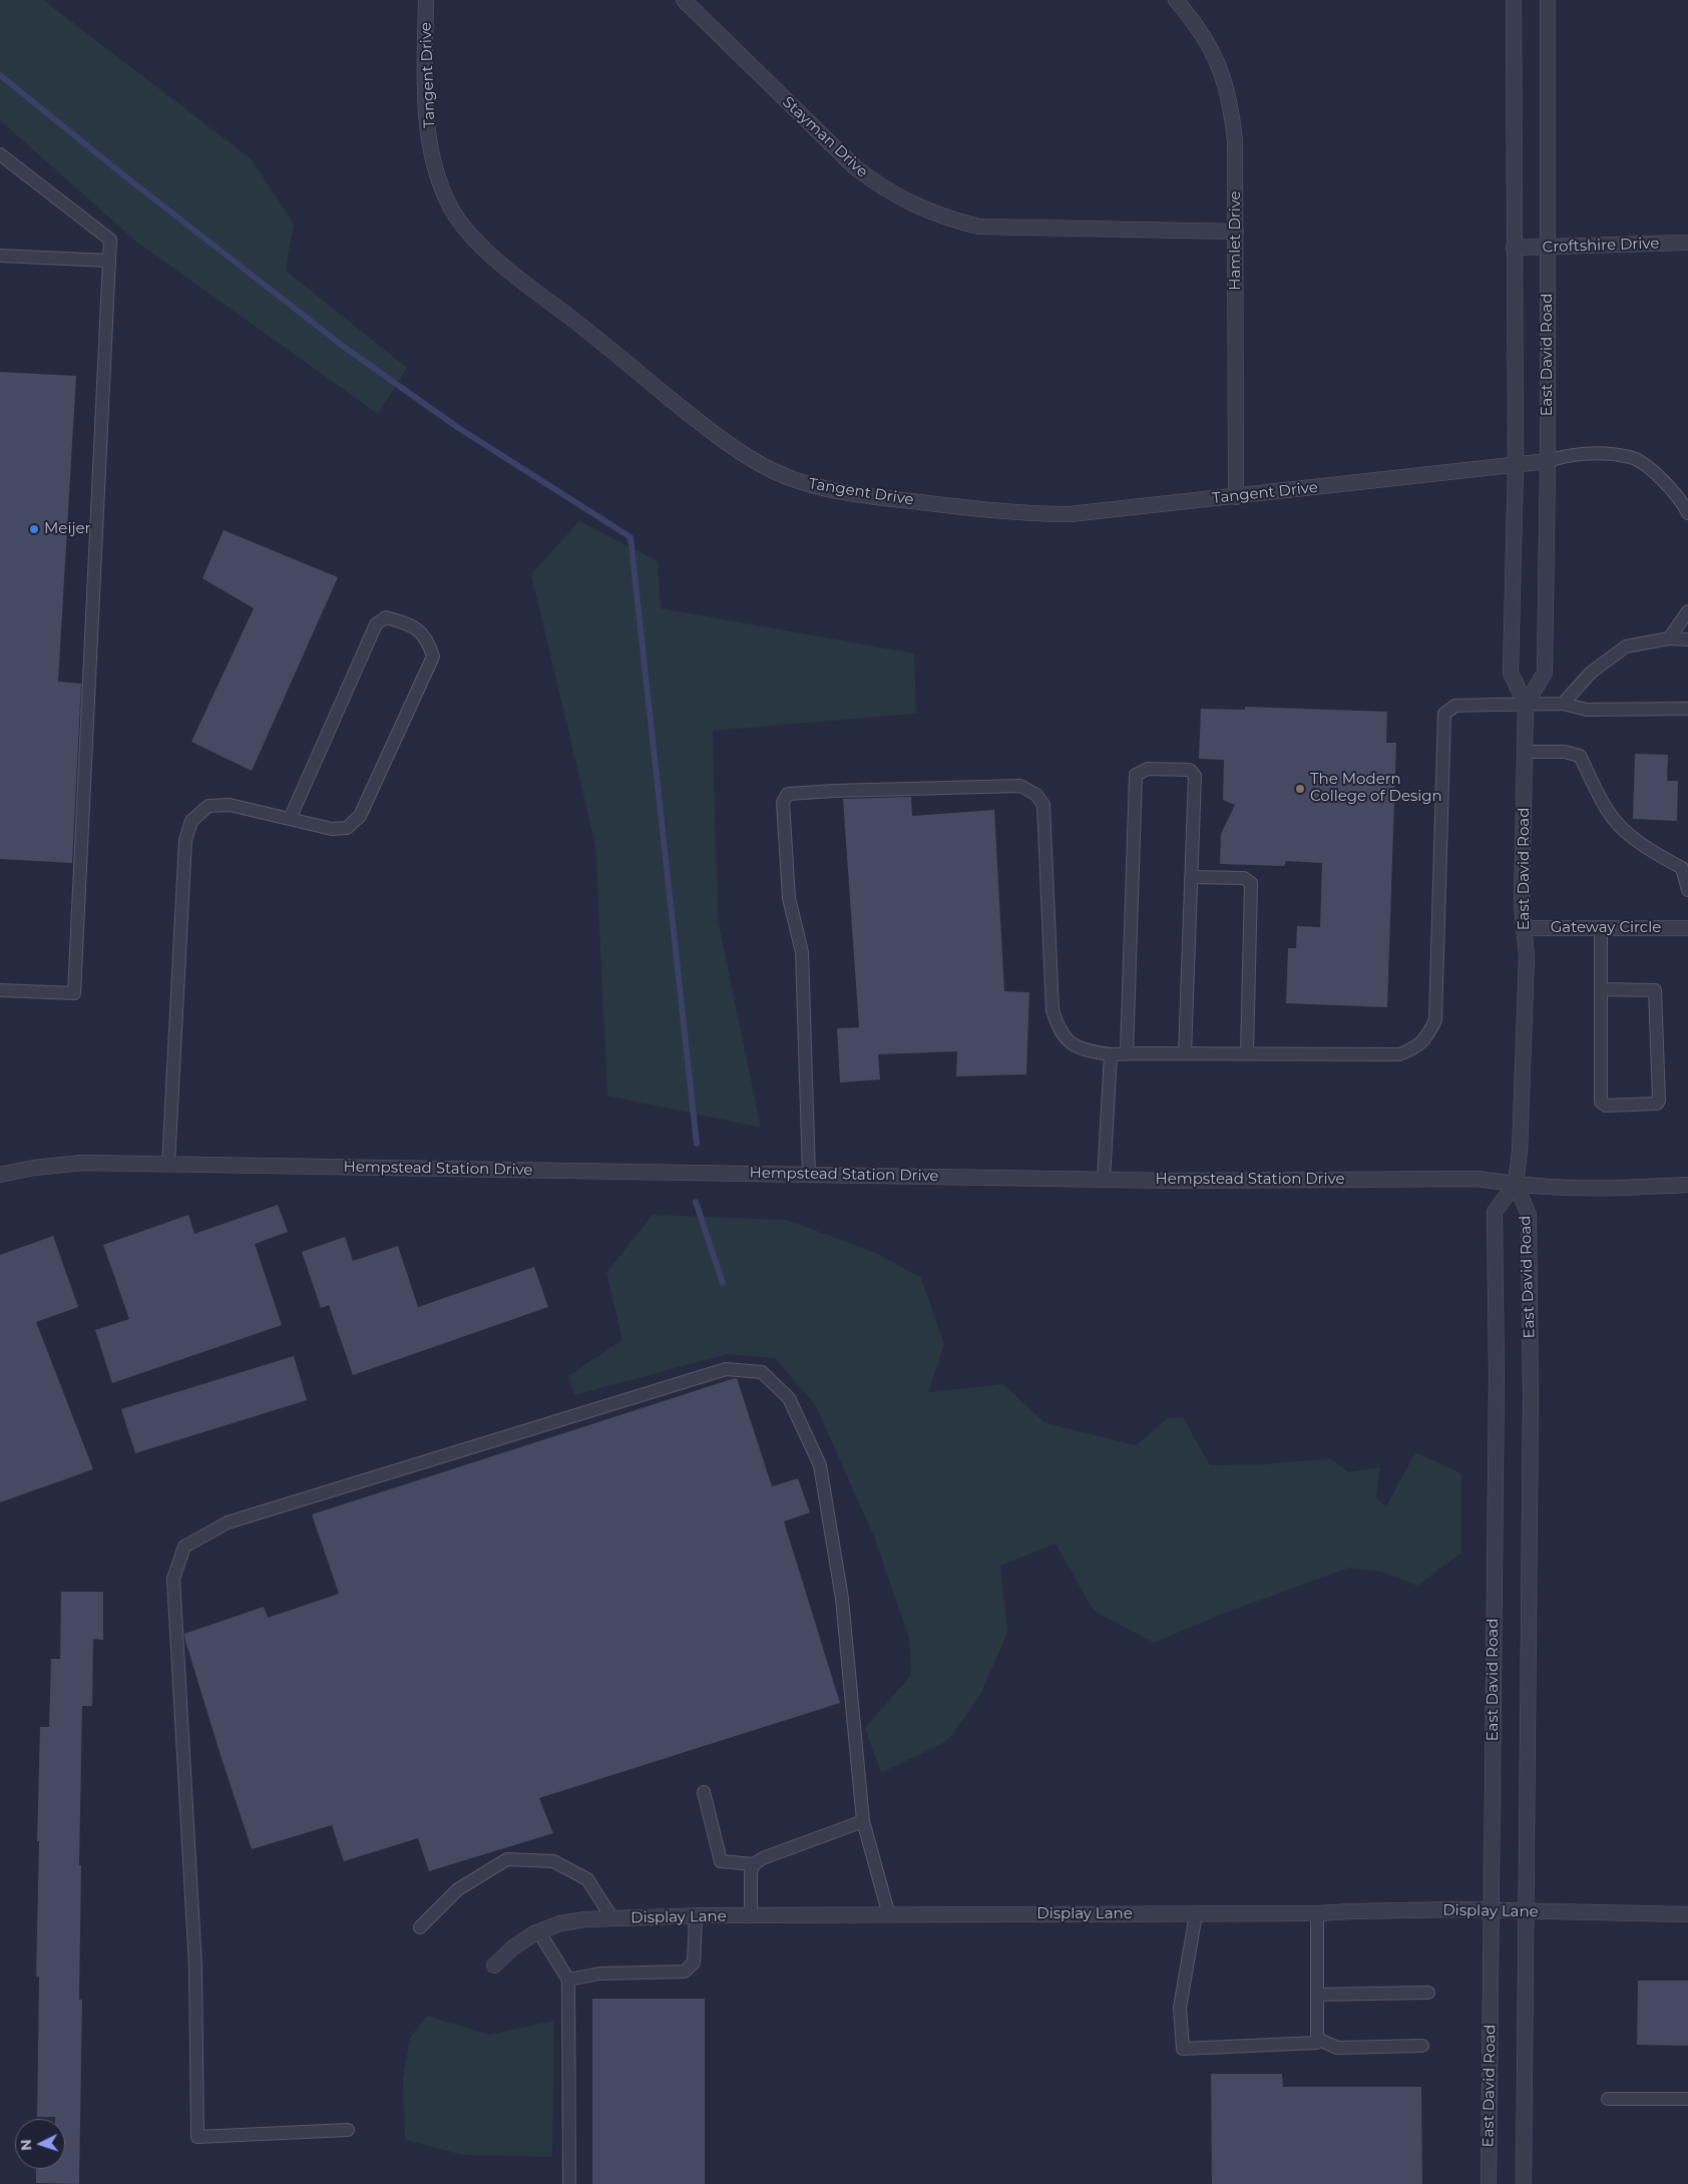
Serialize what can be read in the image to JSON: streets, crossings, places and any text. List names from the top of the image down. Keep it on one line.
{"streets":{"street":["Tangent Drive","Stayman Drive","Hamlet Drive","Croftshire Drive","East David Road","Gateway Circle","Hempstead Station Drive","Display Lane"]},"crossings":[["Tangent Drive","Hamlet Drive"],["Tangent Drive","East David Road"],["Stayman Drive","Hamlet Drive"],["Croftshire Drive","East David Road"],["East David Road","Gateway Circle"],["East David Road","Hempstead Station Drive"],["East David Road","Display Lane"]],"places":["Meijer","The Modern College of Design"],"north":"left"}
